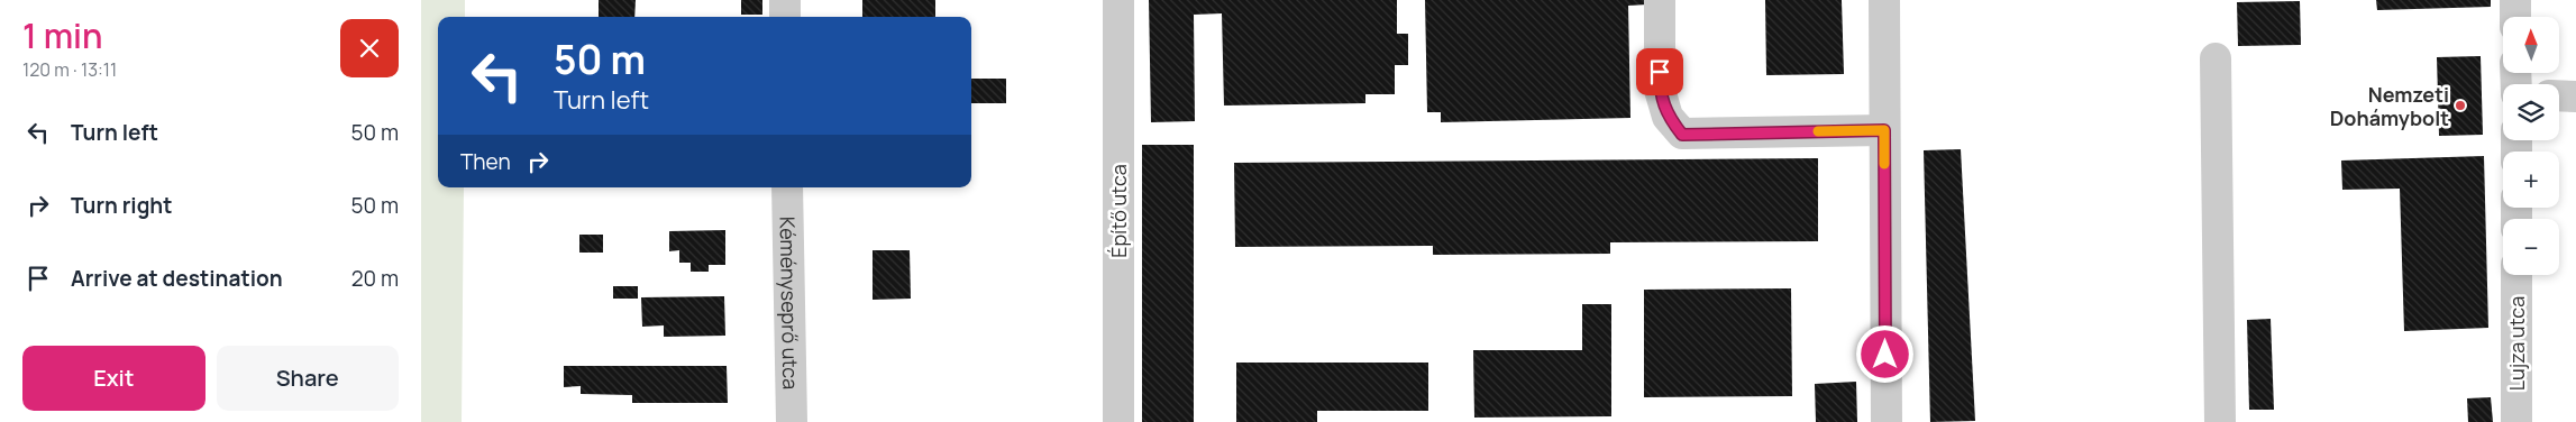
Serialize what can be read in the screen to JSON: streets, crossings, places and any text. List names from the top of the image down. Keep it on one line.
{"streets":{"street":["Építő utca","Kéményseprő utca","Lujza utca"]},"places":["Nemzeti Dohámybolt"],"north":"top","page":{"heading":["1 min","120 m · 13:11"],"map_buttons":["+","−"],"turn":["50 m","Turn left"],"list":[{"name":"Turn left","value":"50 m"},{"name":"Turn right","value":"50 m"},{"name":"Arrive at destination","value":"20 m"}],"then":"Then","buttons":["Exit","Share"]}}
